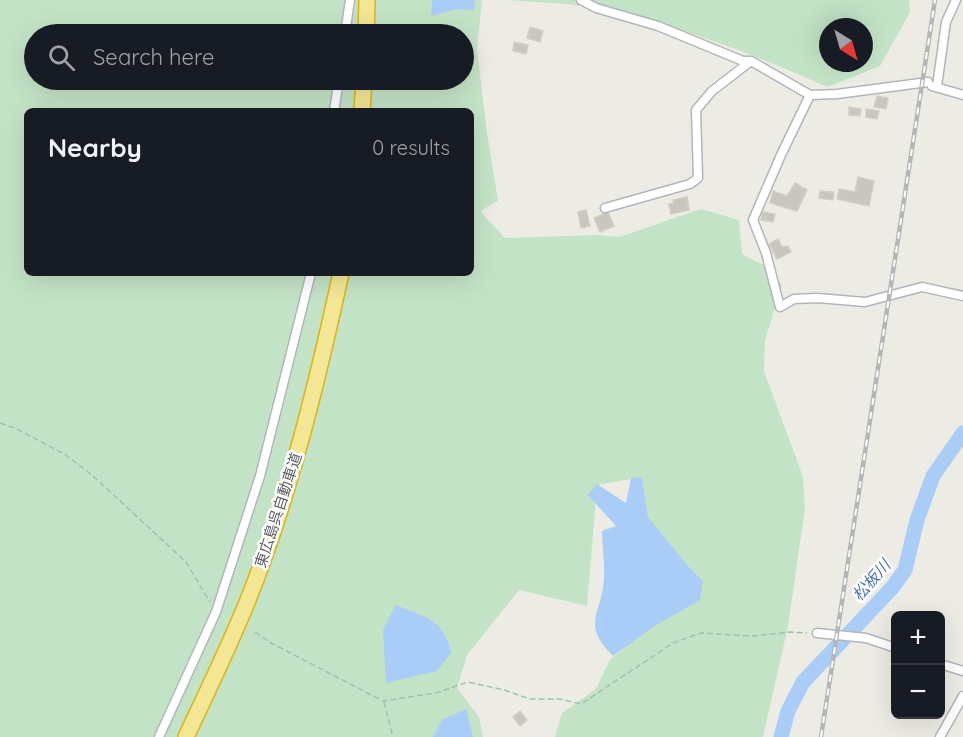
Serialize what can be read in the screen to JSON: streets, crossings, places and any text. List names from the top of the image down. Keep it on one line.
{"streets":{"highway":["東広島呉自動車道"]},"water":["松板川"],"north":"bottom right","page":{"search":"Search here","heading":["Nearby","0 results"],"map_buttons":["+","−"]}}
